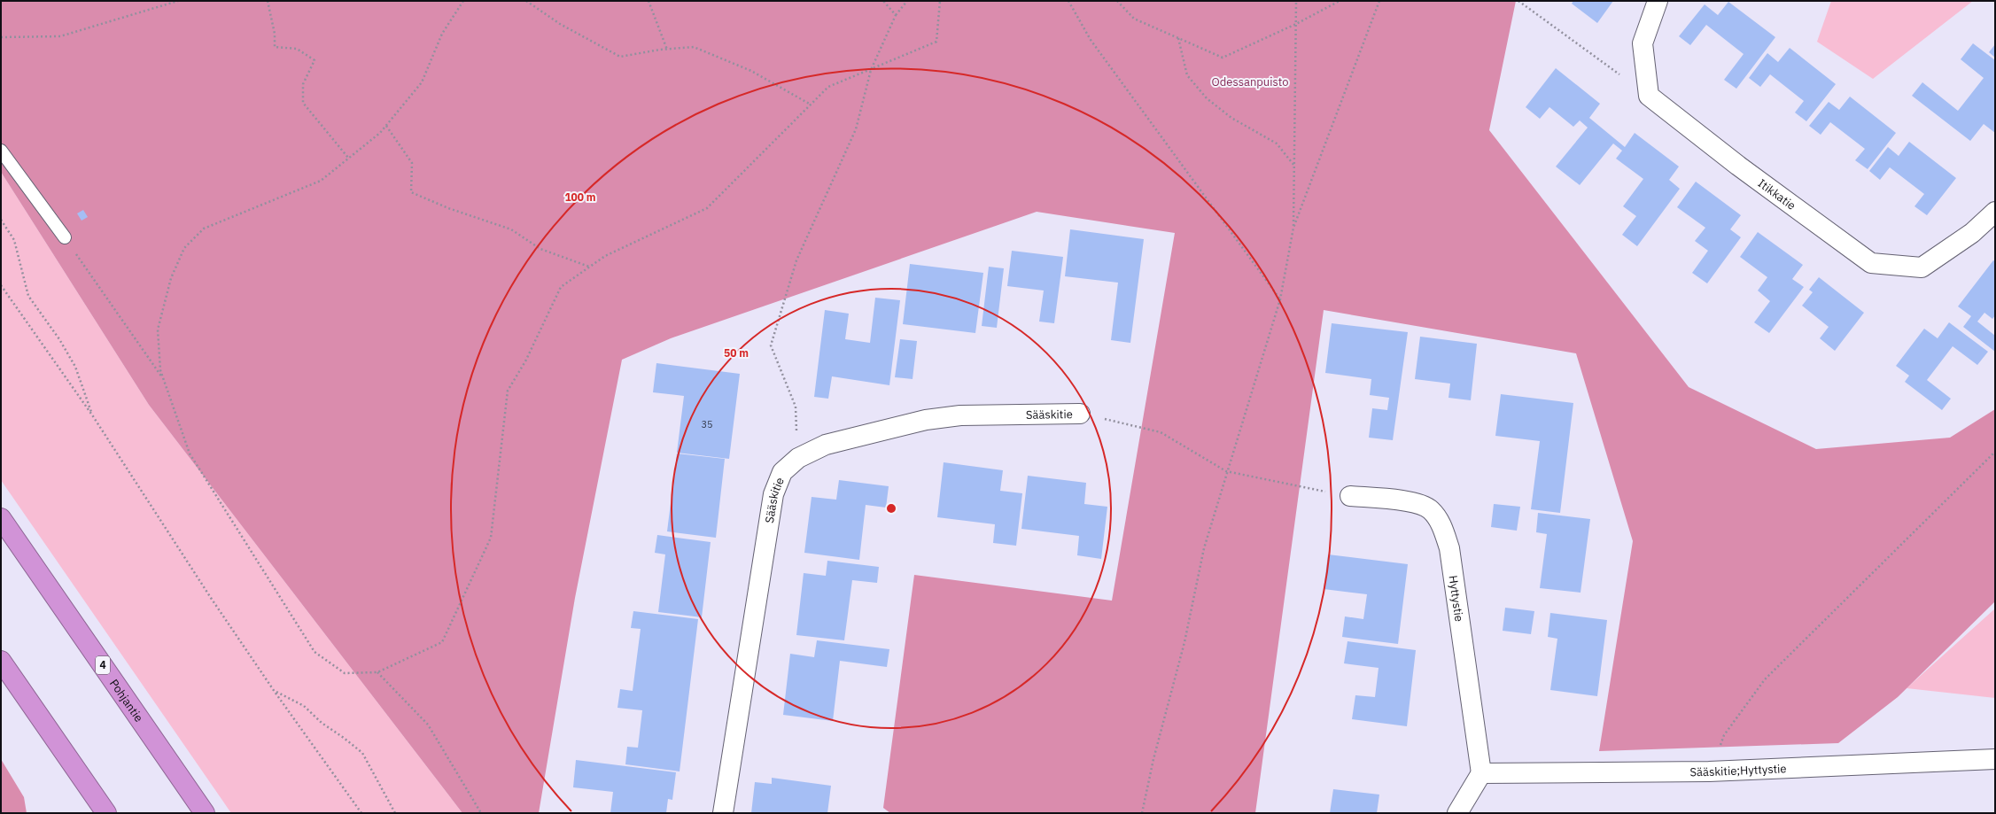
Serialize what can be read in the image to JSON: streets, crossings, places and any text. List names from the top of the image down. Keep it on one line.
{"streets":{"highway":["4","Pohjantie"],"street":["Itikkatie","Sääskitie","Hyttystie","Sääskitie;Hyttystie"]},"crossings":[["Hyttystie","Sääskitie;Hyttystie"]],"parks":["Odessanpuisto"],"house_numbers":["35"],"rings":["100 m","50 m"]}
